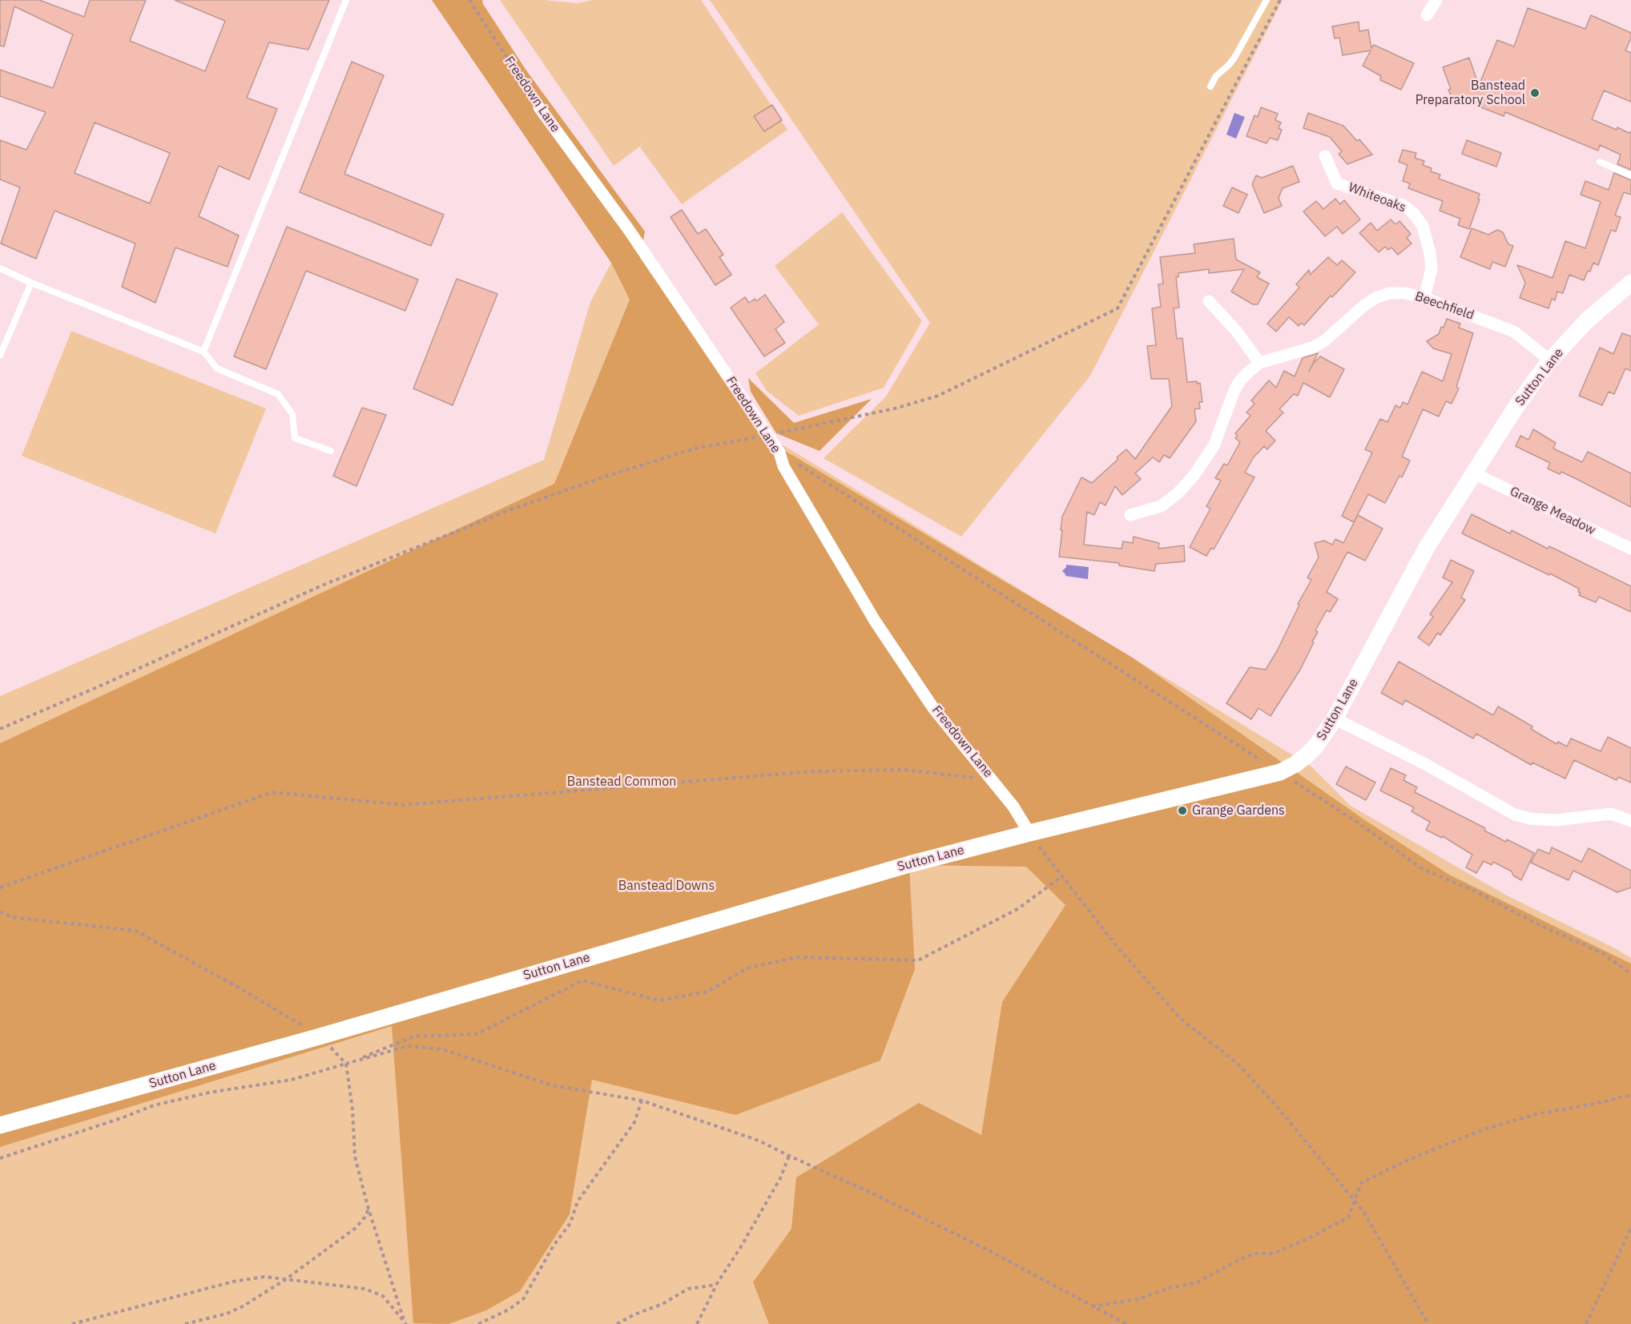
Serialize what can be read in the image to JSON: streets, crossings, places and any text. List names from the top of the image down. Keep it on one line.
{"streets":{"main road":["Sutton Lane"],"street":["Freedown Lane","Whiteoaks","Beechfield","Grange Meadow"]},"crossings":[["Freedown Lane","Sutton Lane"],["Whiteoaks","Beechfield"],["Beechfield","Sutton Lane"],["Sutton Lane","Grange Meadow"]],"parks":["Banstead Common","Banstead Downs"],"places":["Banstead Preparatory School","Grange Gardens"]}
